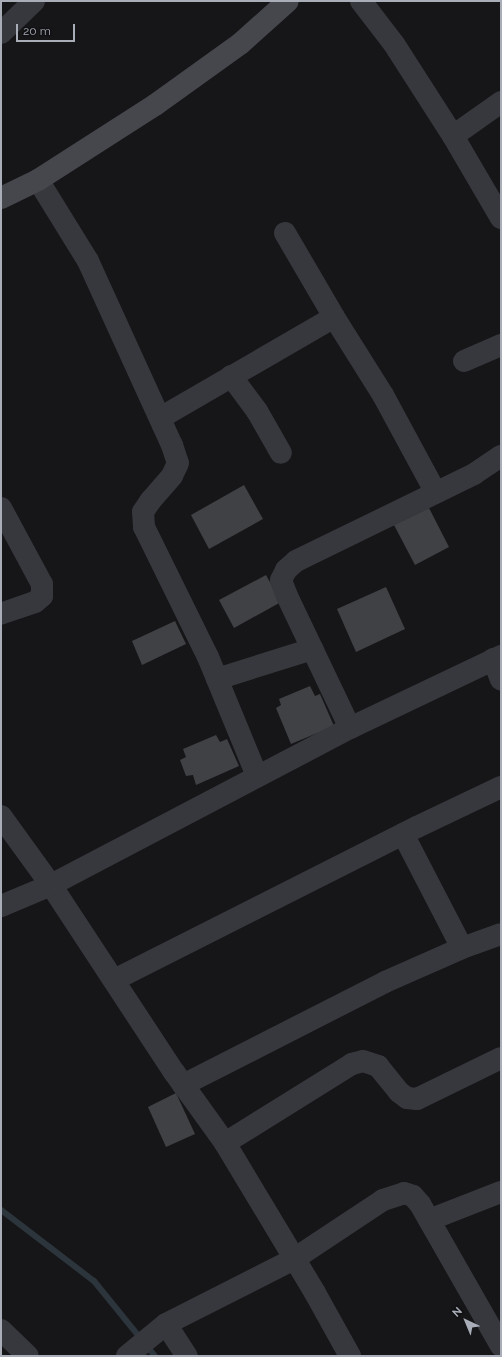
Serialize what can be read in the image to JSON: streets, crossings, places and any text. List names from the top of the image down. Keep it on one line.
{"scale_bar":"20 m","north":"top left"}
